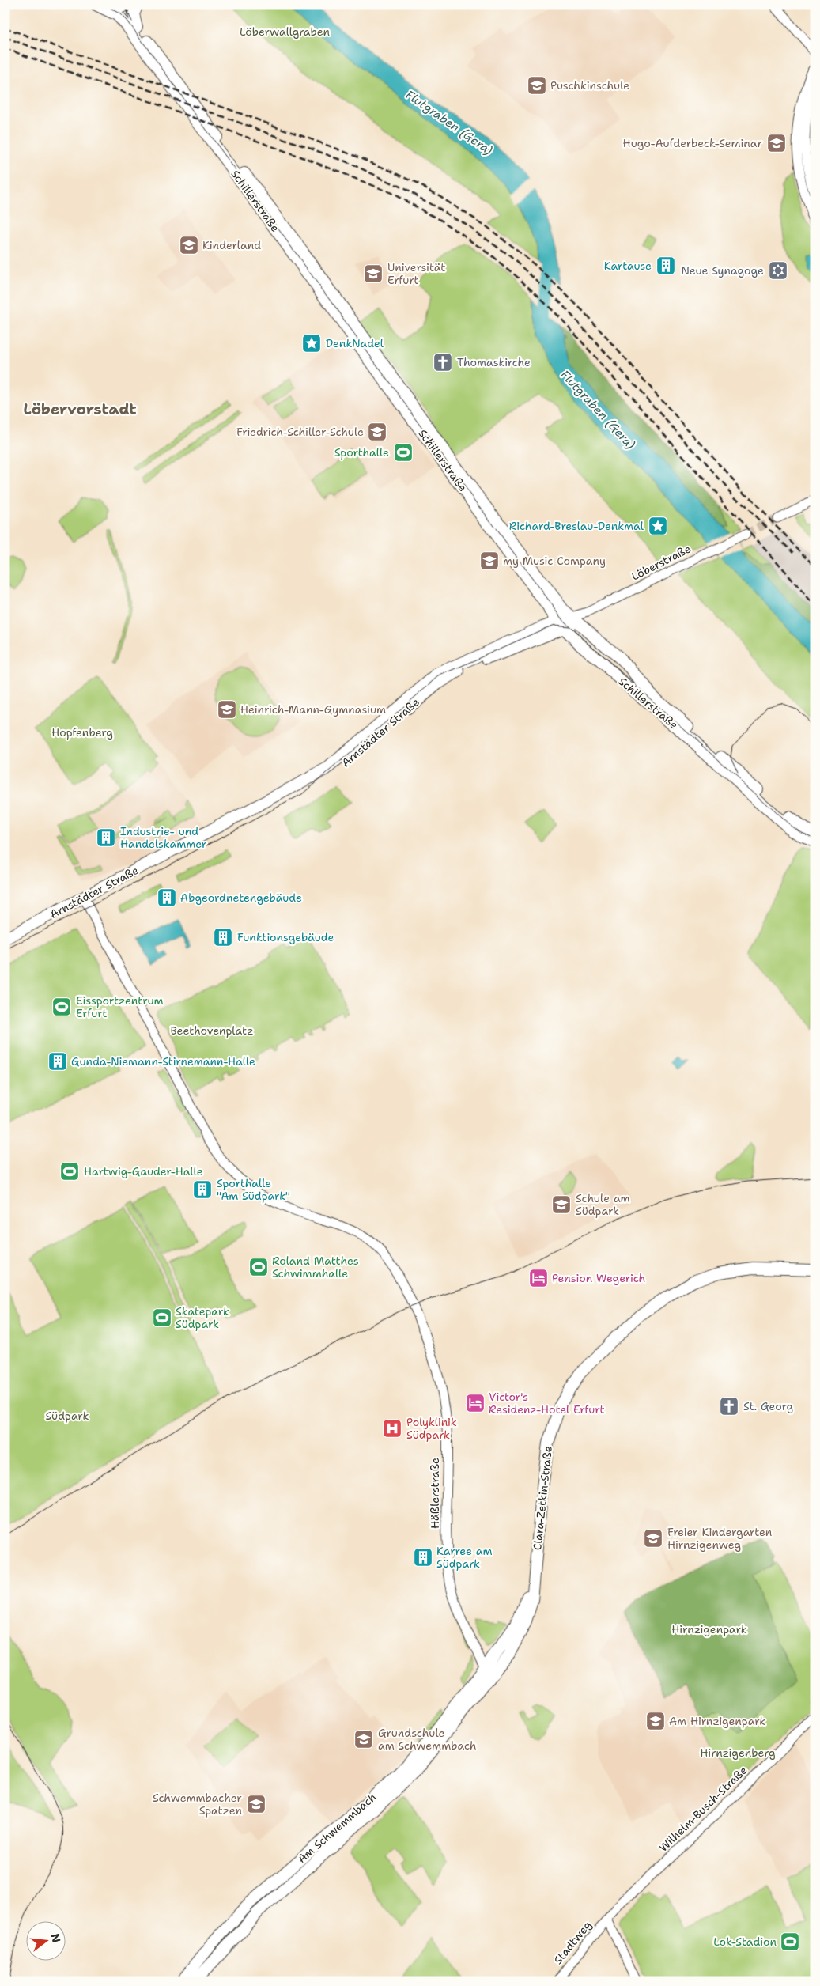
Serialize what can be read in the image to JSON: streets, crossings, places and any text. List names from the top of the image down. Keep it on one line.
{"streets":{"main road":["Schillerstraße","Arnstädter Straße","Clara-Zetkin-Straße","Am Schwemmbach"],"street":["Löberstraße","Häßlerstraße","Wilhelm-Busch-Straße","Stadtweg"]},"crossings":[["Schillerstraße","Löberstraße"],["Schillerstraße","Arnstädter Straße"],["Löberstraße","Arnstädter Straße"],["Arnstädter Straße","Häßlerstraße"],["Häßlerstraße","Clara-Zetkin-Straße"],["Häßlerstraße","Am Schwemmbach"],["Clara-Zetkin-Straße","Am Schwemmbach"],["Wilhelm-Busch-Straße","Stadtweg"]],"districts":["Löbervorstadt"],"water":["Flutgraben (Gera)"],"parks":["Löberwallgraben","Hopfenberg","Beethovenplatz","Südpark","Hirnzigenpark","Hirnzigenberg"],"places":{"school or university":["Puschkinschule","Hugo-Aufderbeck-Seminar","Kinderland","Universität Erfurt","Friedrich-Schiller-Schule","my Music Company","Heinrich-Mann-Gymnasium","Schule am Südpark","Freier Kindergarten Hirnzigenweg","Am Hirnzigenpark","Grundschule am Schwemmbach","Schwemmbacher Spatzen"],"building":["Kartause","Industrie- und Handelskammer","Abgeordnetengebäude","Funktionsgebäude","Gunda-Niemann-Stirnemann-Halle","Sporthalle \"Am Südpark\"","Karree am Südpark"],"synagogue":["Neue Synagoge"],"place":["DenkNadel","Richard-Breslau-Denkmal"],"church":["Thomaskirche","St. Georg"],"sports":["Sporthalle","Eissportzentrum Erfurt","Hartwig-Gauder-Halle","Roland Matthes Schwimmhalle","Skatepark Südpark","Lok-Stadion"],"hotel":["Pension Wegerich","Victor's Residenz-Hotel Erfurt"],"hospital":["Polyklinik Südpark"]},"north":"right"}
